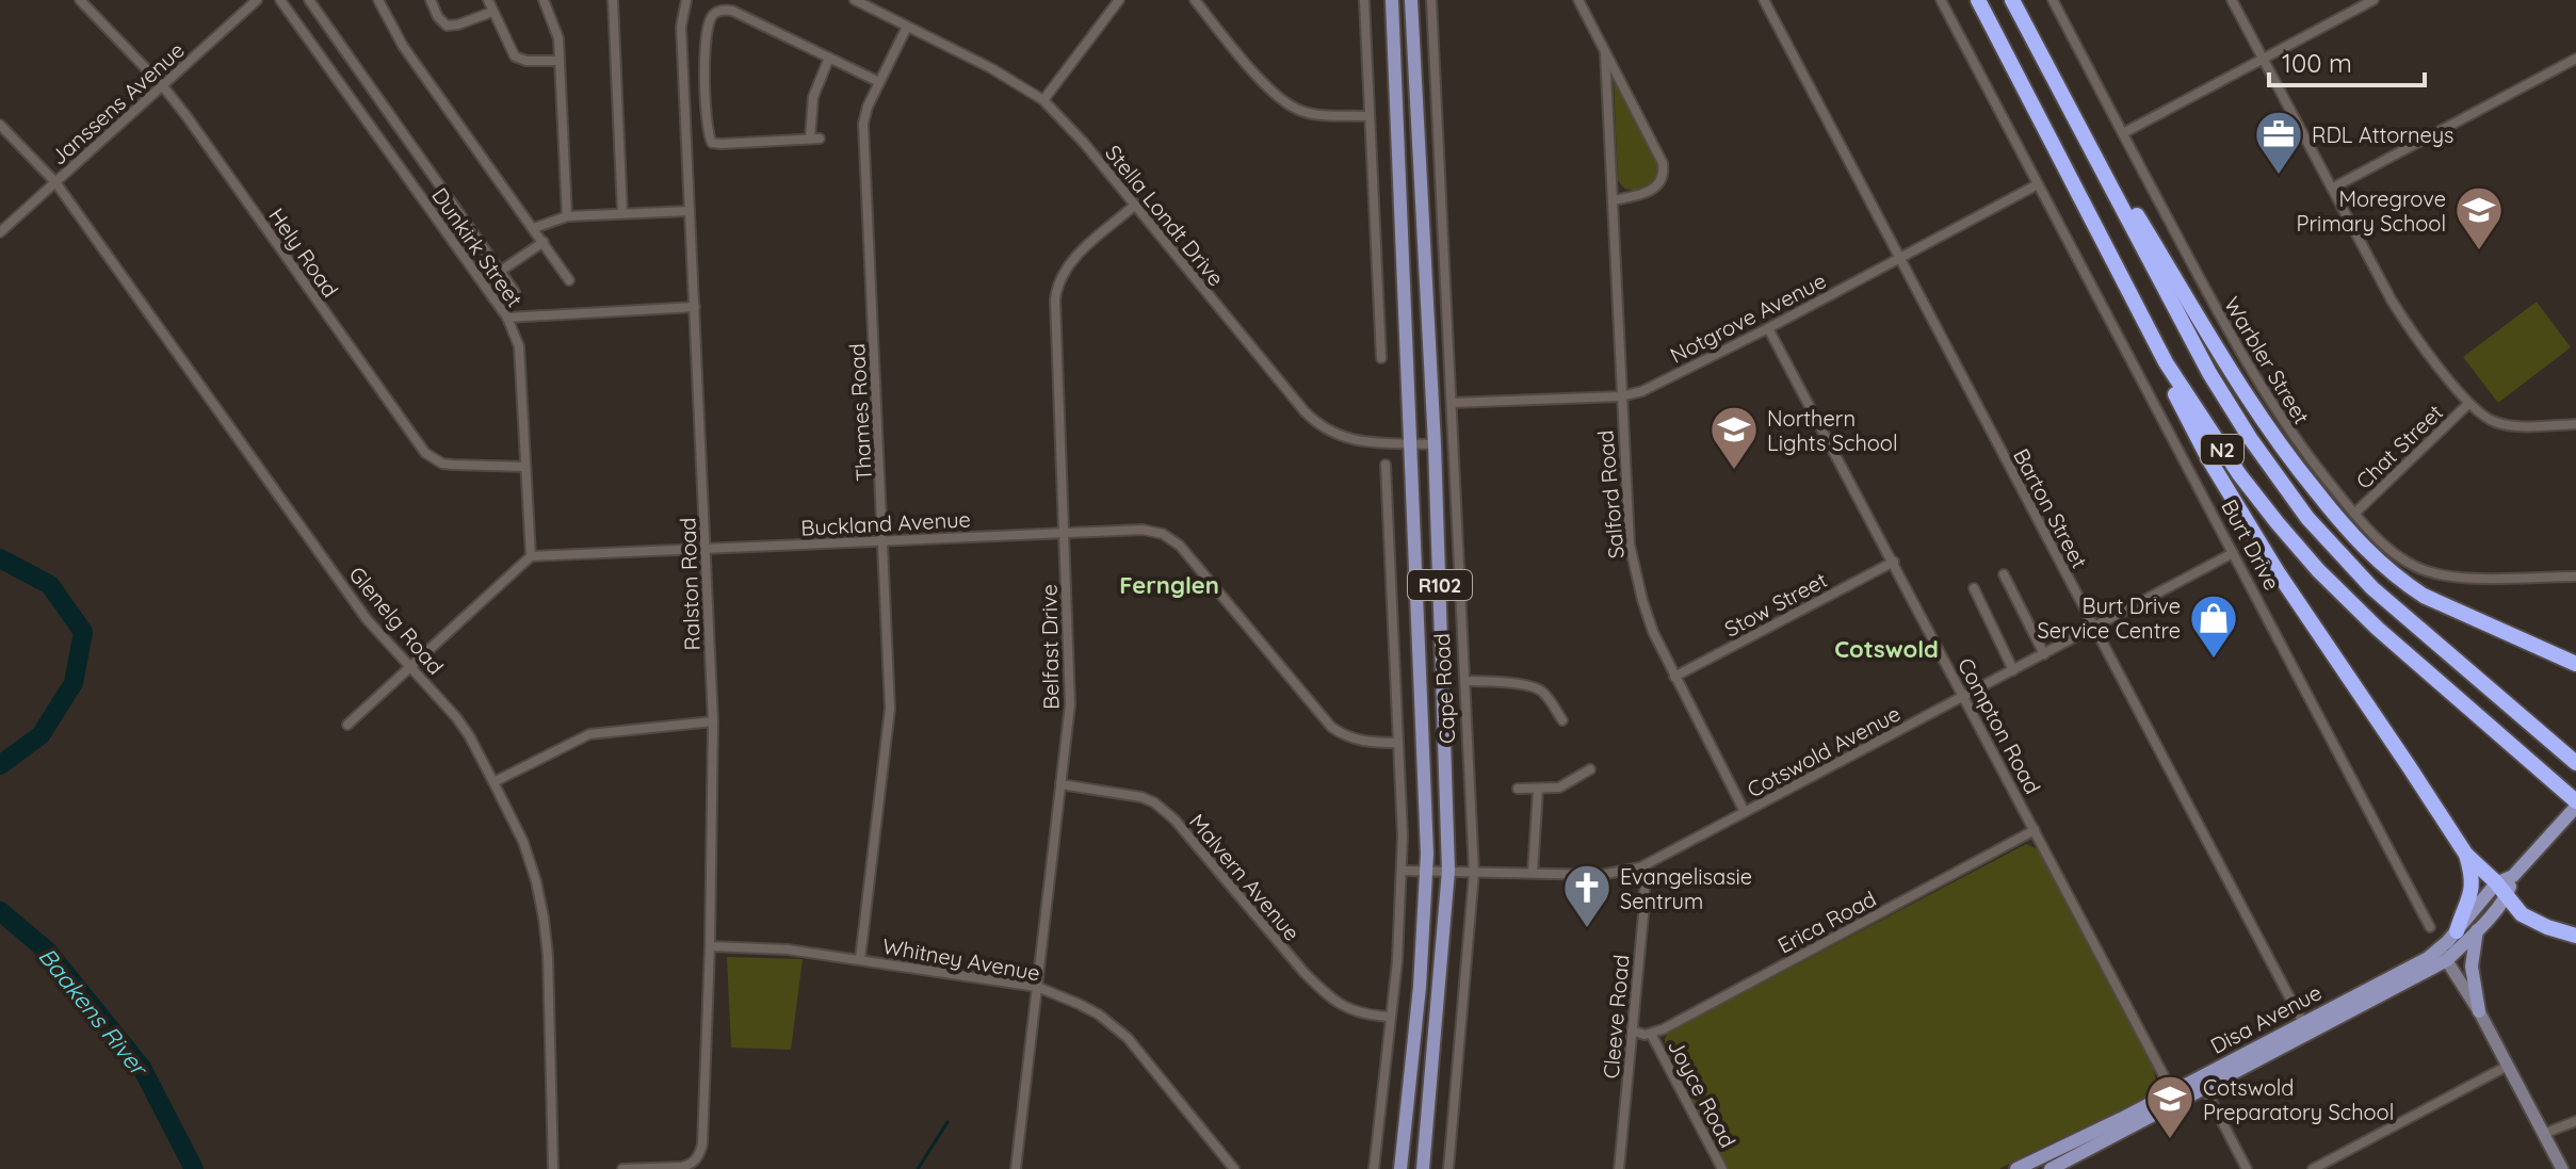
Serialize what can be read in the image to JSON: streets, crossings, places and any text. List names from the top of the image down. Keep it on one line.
{"streets":{"highway":["N2"],"main road":["R102","Cape Road","Disa Avenue"],"street":["Janssens Avenue","Stella Londt Drive","Dunkirk Street","Hely Road","Notgrove Avenue","Warbler Street","Thames Road","Chat Street","Salford Road","Barton Street","Buckland Avenue","Burt Drive","Ralston Road","Stow Street","Glenelg Road","Belfast Drive","Compton Road","Cotswold Avenue","Malvern Avenue","Erica Road","Whitney Avenue","Cleeve Road","Joyce Road"]},"crossings":[["Janssens Avenue","Hely Road"],["Janssens Avenue","Glenelg Road"],["Stella Londt Drive","Thames Road"],["Stella Londt Drive","Belfast Drive"],["Stella Londt Drive","Cape Road"],["Dunkirk Street","Hely Road"],["Dunkirk Street","Buckland Avenue"],["Notgrove Avenue","Salford Road"],["Notgrove Avenue","Barton Street"],["Notgrove Avenue","Burt Drive"],["Notgrove Avenue","Cape Road"],["Notgrove Avenue","Compton Road"],["Warbler Street","Chat Street"],["Thames Road","Buckland Avenue"],["Thames Road","Whitney Avenue"],["N2","Disa Avenue"],["Salford Road","Stow Street"],["Salford Road","Cotswold Avenue"],["Barton Street","Cotswold Avenue"],["Barton Street","Disa Avenue"],["Buckland Avenue","Ralston Road"],["Buckland Avenue","Belfast Drive"],["Burt Drive","Cotswold Avenue"],["Ralston Road","Whitney Avenue"],["Stow Street","Compton Road"],["Belfast Drive","Malvern Avenue"],["Belfast Drive","Whitney Avenue"],["Cape Road","Cotswold Avenue"],["Compton Road","Cotswold Avenue"],["Compton Road","Erica Road"],["Compton Road","Disa Avenue"],["Cotswold Avenue","Cleeve Road"],["Erica Road","Joyce Road"]],"districts":["Fernglen","Cotswold"],"water":["Baakens River"],"places":{"office":["RDL Attorneys"],"school or university":["Moregrove Primary School","Northern Lights School","Cotswold Preparatory School"],"shop":["Burt Drive Service Centre"],"church":["Evangelisasie Sentrum"]},"scale_bar":"100 m"}
